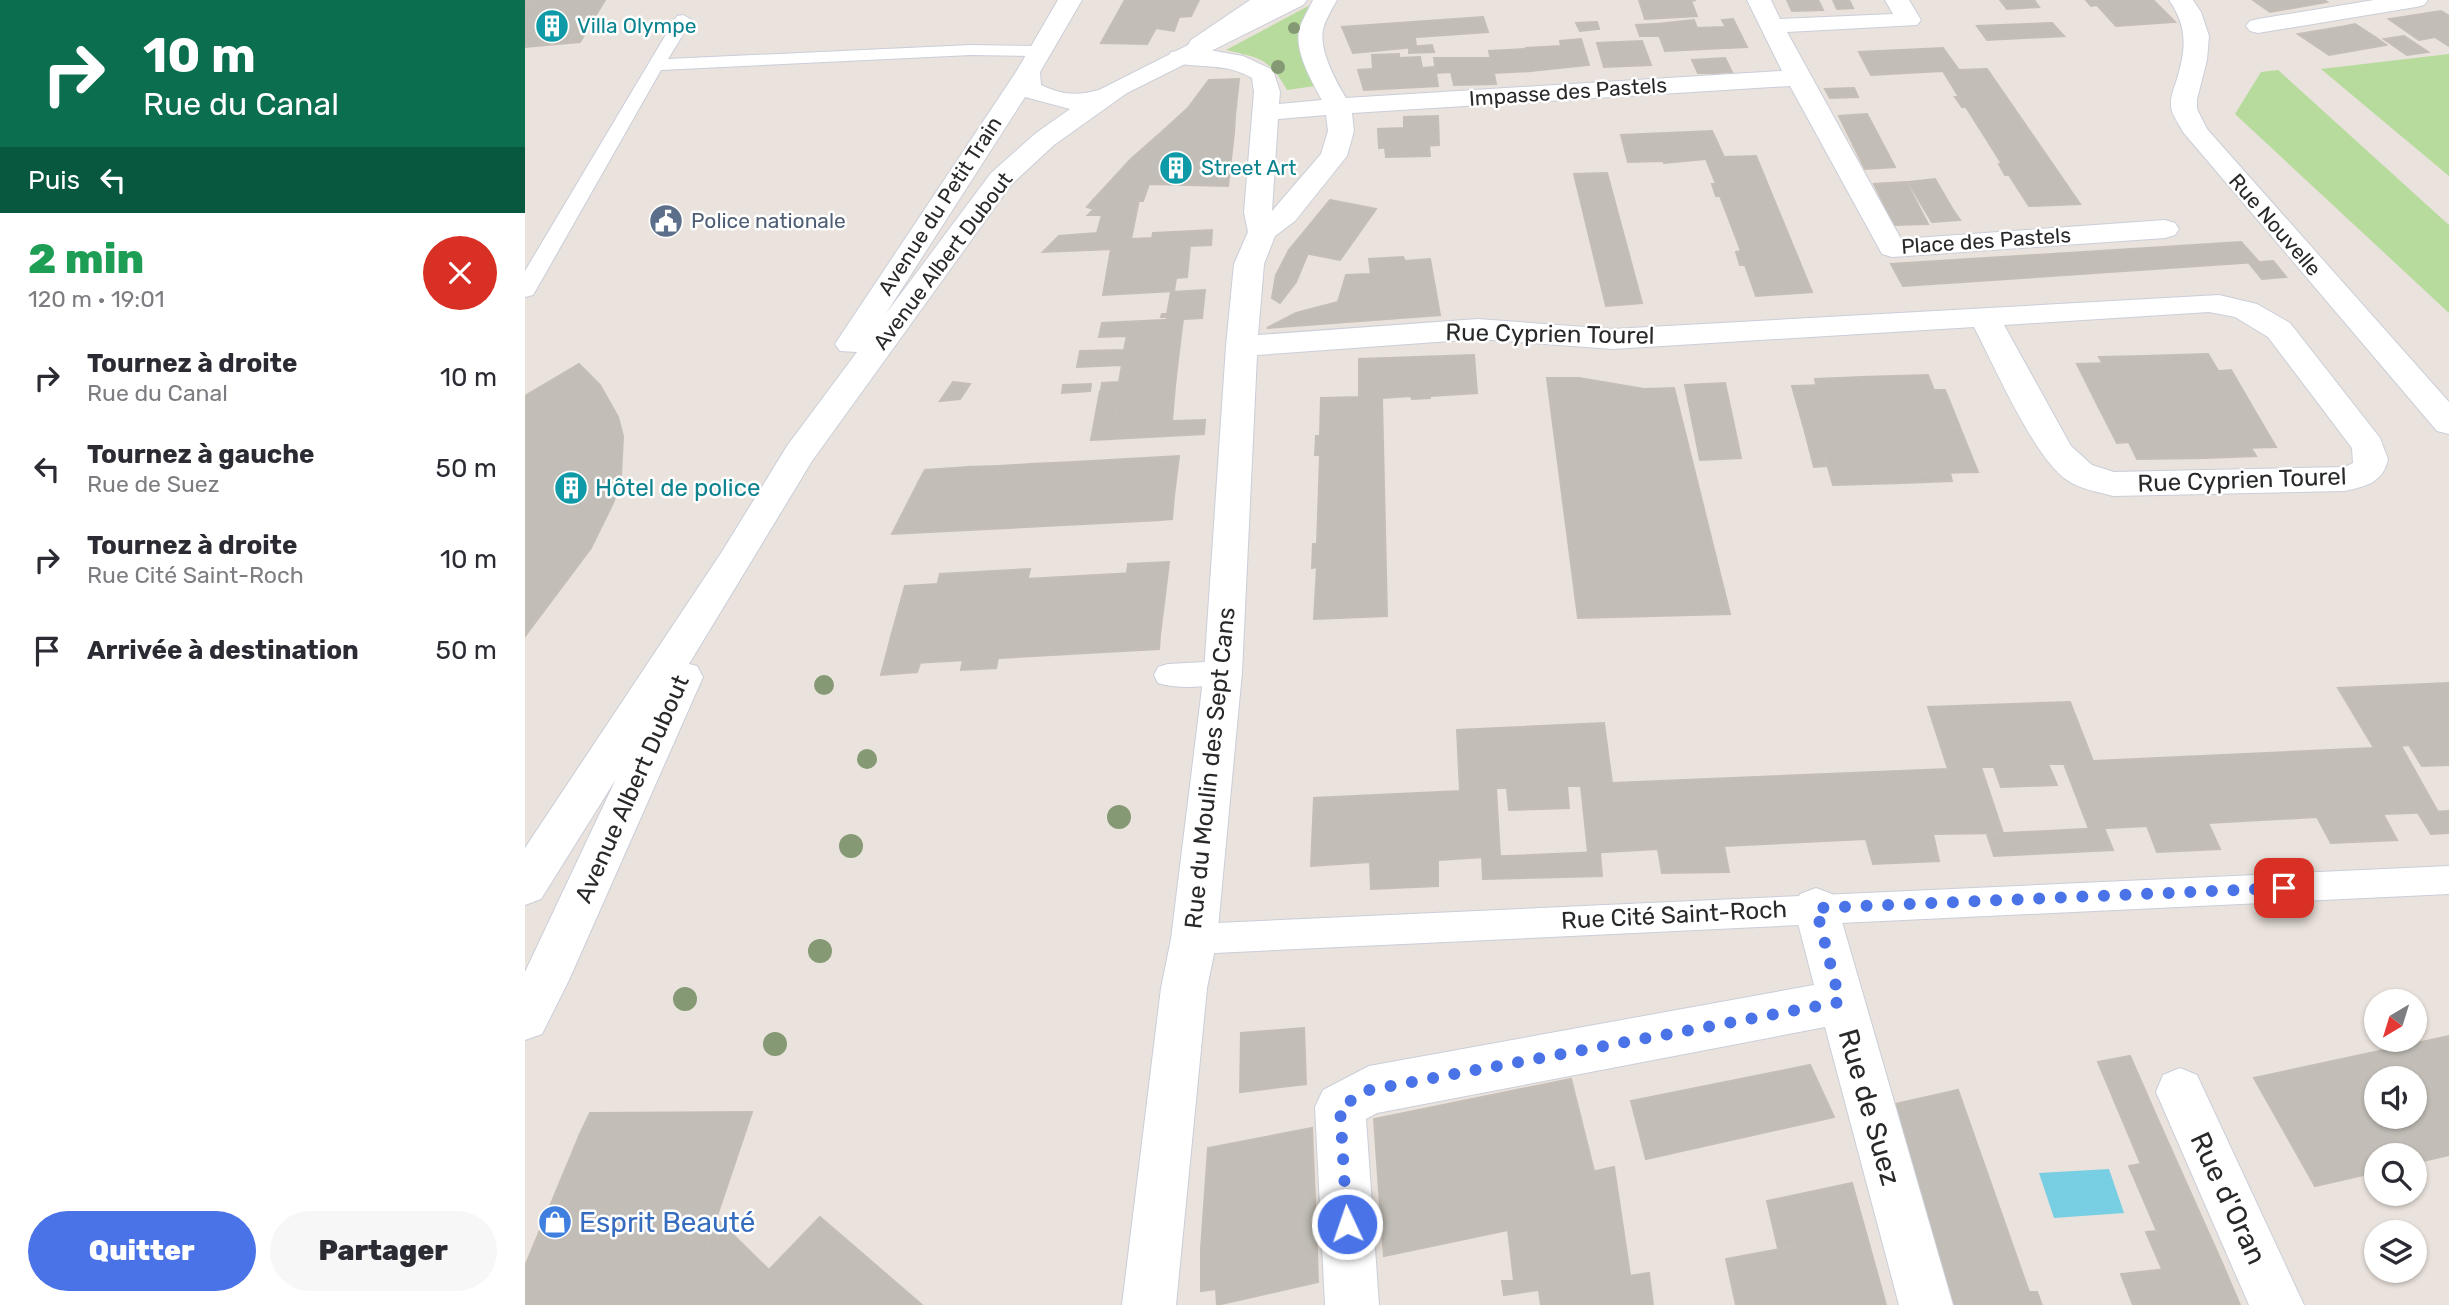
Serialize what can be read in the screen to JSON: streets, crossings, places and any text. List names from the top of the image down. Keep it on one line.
{"streets":{"street":["Impasse des Pastels","Avenue du Petit Train","Rue Nouvelle","Place des Pastels","Avenue Albert Dubout","Rue Cyprien Tourel","Rue du Moulin des Sept Cans","Rue de Suez","Rue d'Oran"],"lane":["Rue Cité Saint-Roch"]},"crossings":[["Impasse des Pastels","Place des Pastels"],["Impasse des Pastels","Rue du Moulin des Sept Cans"],["Avenue du Petit Train","Avenue Albert Dubout"],["Avenue Albert Dubout","Rue du Moulin des Sept Cans"],["Rue Cyprien Tourel","Rue du Moulin des Sept Cans"],["Rue du Moulin des Sept Cans","Rue Cité Saint-Roch"],["Rue Cité Saint-Roch","Rue de Suez"]],"places":{"building":["Villa Olympe","Street Art","Hôtel de police"],"public building":["Police nationale"],"shop":["Esprit Beauté"]},"north":"bottom left","page":{"turn":["10 m","Rue du Canal"],"then":"Puis","heading":["2 min","120 m · 19:01"],"list":[{"name":"Tournez à droite","note":"Rue du Canal","value":"10 m"},{"name":"Tournez à gauche","note":"Rue de Suez","value":"50 m"},{"name":"Tournez à droite","note":"Rue Cité Saint-Roch","value":"10 m"},{"name":"Arrivée à destination","value":"50 m"}],"buttons":["Quitter","Partager"]}}
